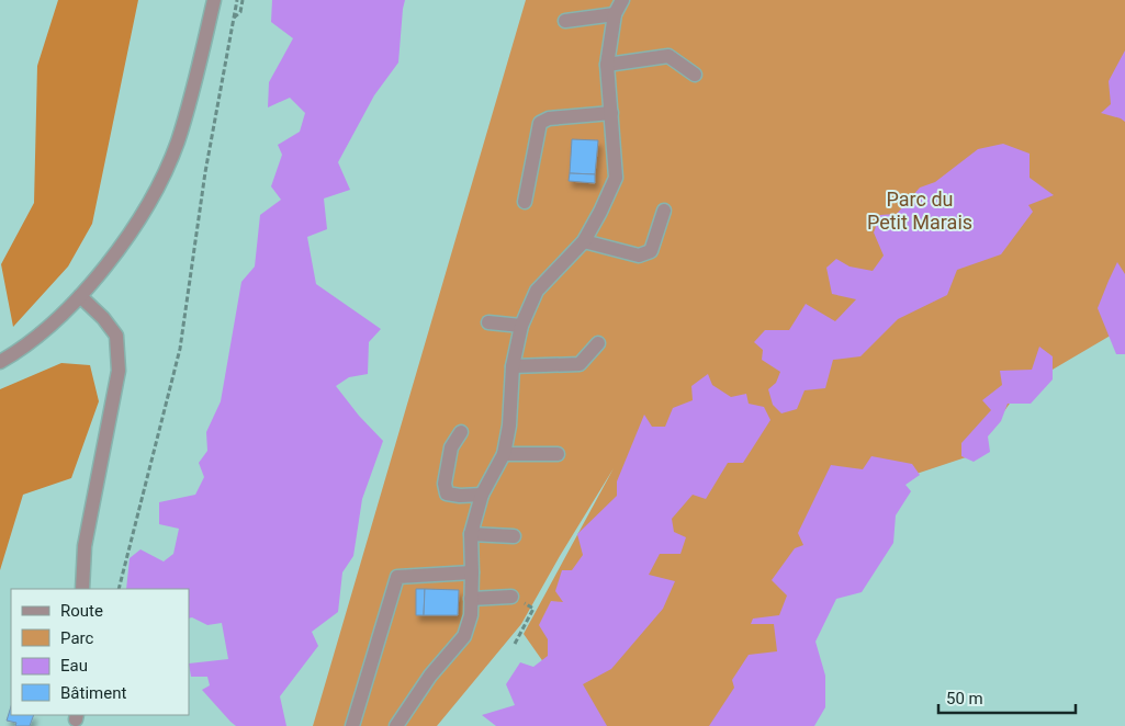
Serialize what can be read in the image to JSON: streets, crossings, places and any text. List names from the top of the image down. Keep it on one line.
{"parks":["Parc du Petit Marais"],"legend":["Route","Parc","Eau","Bâtiment"],"scale_bar":"50 m"}
